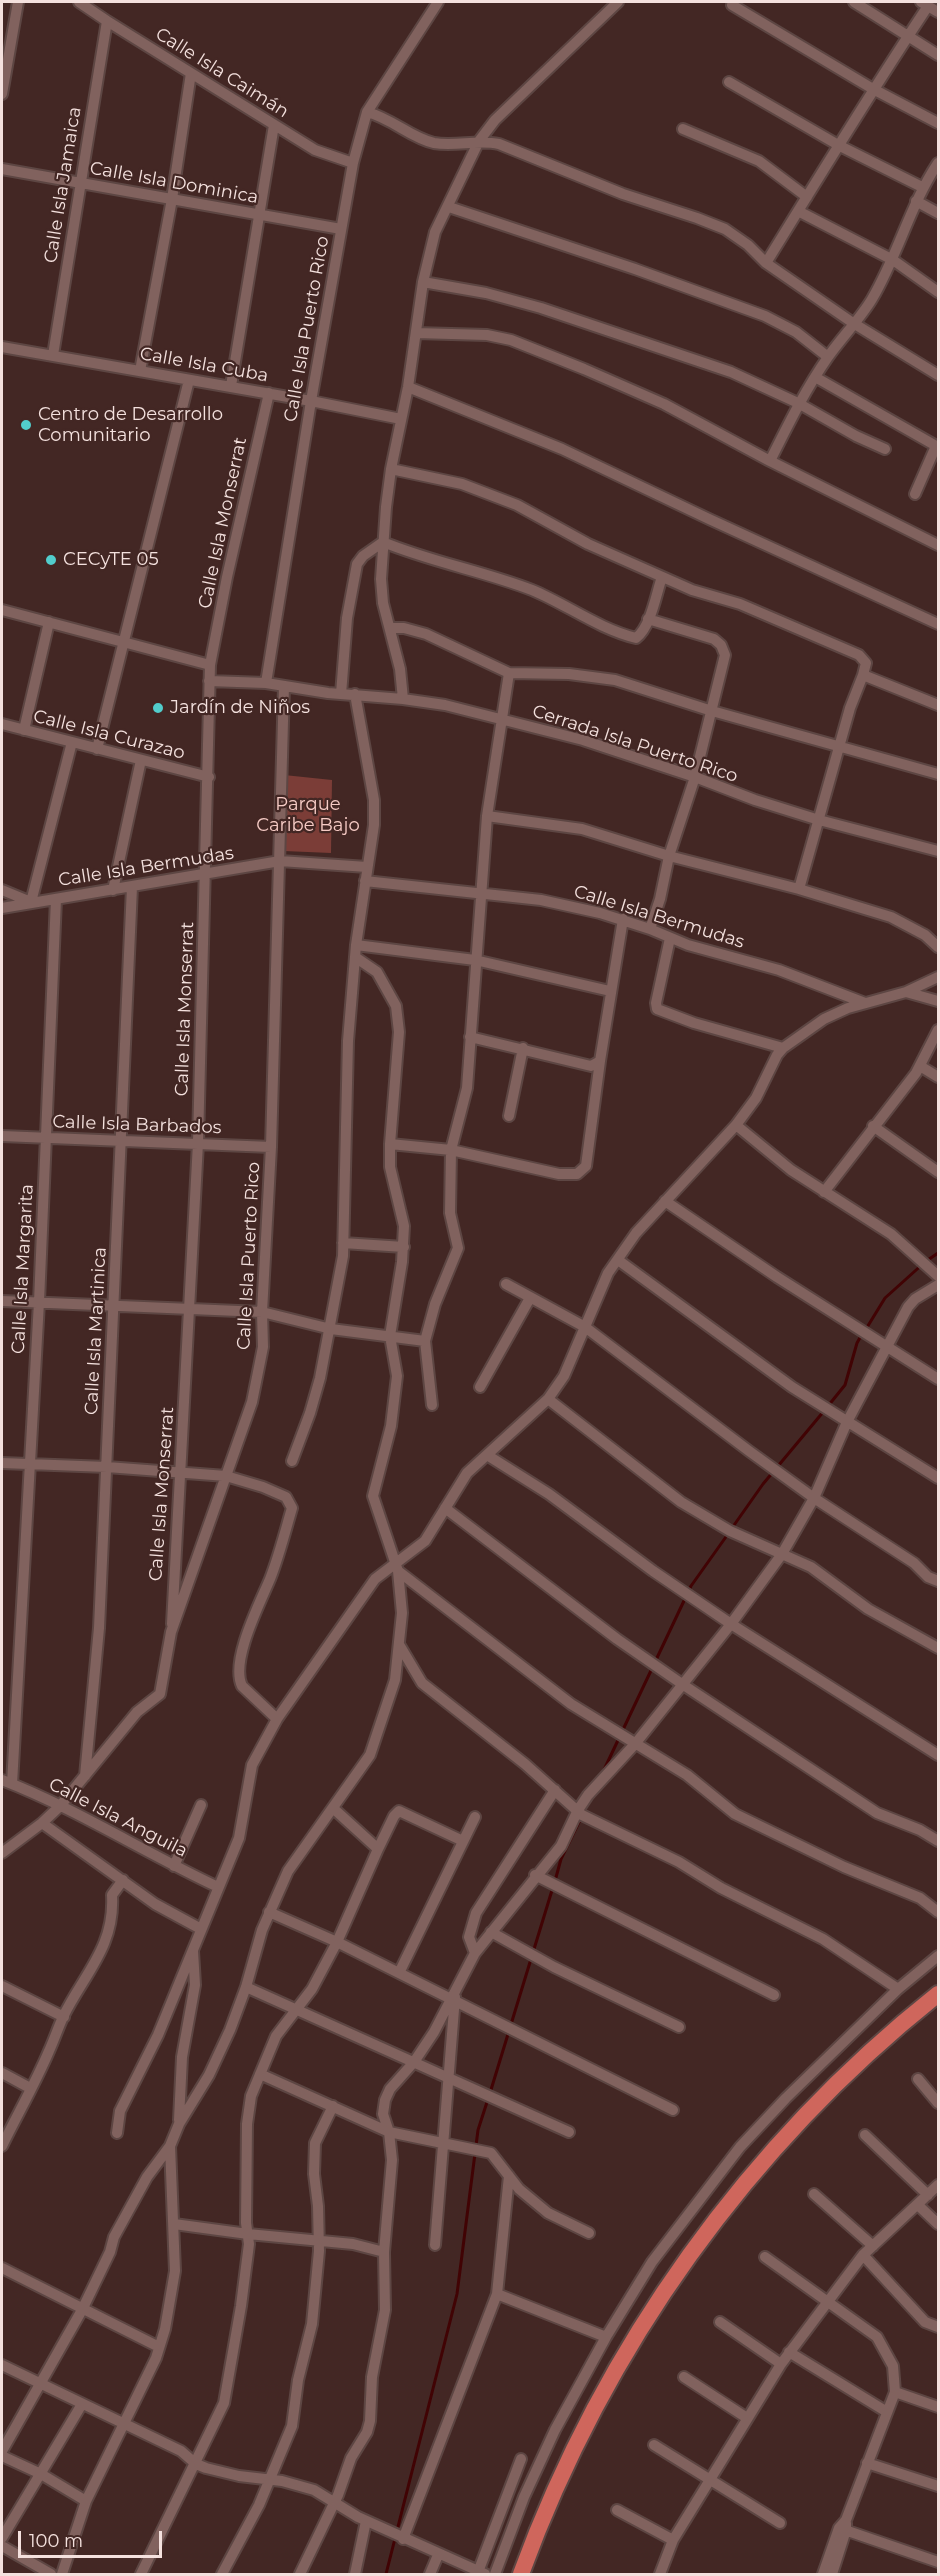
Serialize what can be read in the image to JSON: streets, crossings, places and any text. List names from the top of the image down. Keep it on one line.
{"streets":{"street":["Calle Isla Caimán","Calle Isla Dominica","Calle Isla Jamaica","Calle Isla Puerto Rico","Calle Isla Cuba","Calle Isla Monserrat","Calle Isla Curazao","Cerrada Isla Puerto Rico","Calle Isla Bermudas","Calle Isla Barbados","Calle Isla Margarita","Calle Isla Martinica","Calle Isla Anguila"]},"crossings":[["Calle Isla Caimán","Calle Isla Jamaica"],["Calle Isla Caimán","Calle Isla Puerto Rico"],["Calle Isla Dominica","Calle Isla Jamaica"],["Calle Isla Dominica","Calle Isla Puerto Rico"],["Calle Isla Jamaica","Calle Isla Cuba"],["Calle Isla Puerto Rico","Calle Isla Cuba"],["Calle Isla Puerto Rico","Calle Isla Monserrat"],["Calle Isla Puerto Rico","Cerrada Isla Puerto Rico"],["Calle Isla Puerto Rico","Calle Isla Bermudas"],["Calle Isla Puerto Rico","Calle Isla Barbados"],["Calle Isla Puerto Rico","Calle Isla Martinica"],["Calle Isla Puerto Rico","Calle Isla Anguila"],["Calle Isla Cuba","Calle Isla Monserrat"],["Calle Isla Monserrat","Calle Isla Curazao"],["Calle Isla Monserrat","Cerrada Isla Puerto Rico"],["Calle Isla Monserrat","Calle Isla Bermudas"],["Calle Isla Monserrat","Calle Isla Barbados"],["Calle Isla Bermudas","Calle Isla Margarita"],["Calle Isla Bermudas","Calle Isla Martinica"],["Calle Isla Barbados","Calle Isla Margarita"],["Calle Isla Barbados","Calle Isla Martinica"],["Calle Isla Margarita","Calle Isla Anguila"]],"parks":["Parque Caribe Bajo"],"places":["Centro de Desarrollo Comunitario","CECyTE 05","Jardín de Niños"],"scale_bar":"100 m"}
